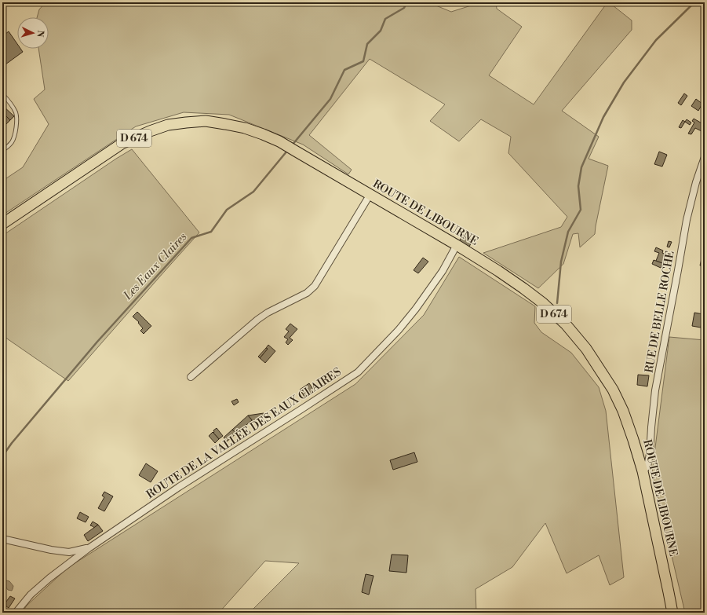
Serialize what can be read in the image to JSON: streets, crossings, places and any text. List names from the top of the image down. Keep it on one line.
{"streets":{"main road":["D 674","ROUTE DE LIBOURNE"],"street":["RUE DE BELLE ROCHE","ROUTE DE LA VALLÉE DES EAUX CLAIRES"]},"crossings":[["ROUTE DE LIBOURNE","RUE DE BELLE ROCHE"],["ROUTE DE LIBOURNE","ROUTE DE LA VALLÉE DES EAUX CLAIRES"]],"water":["Les Eaux Claires"],"north":"right"}
